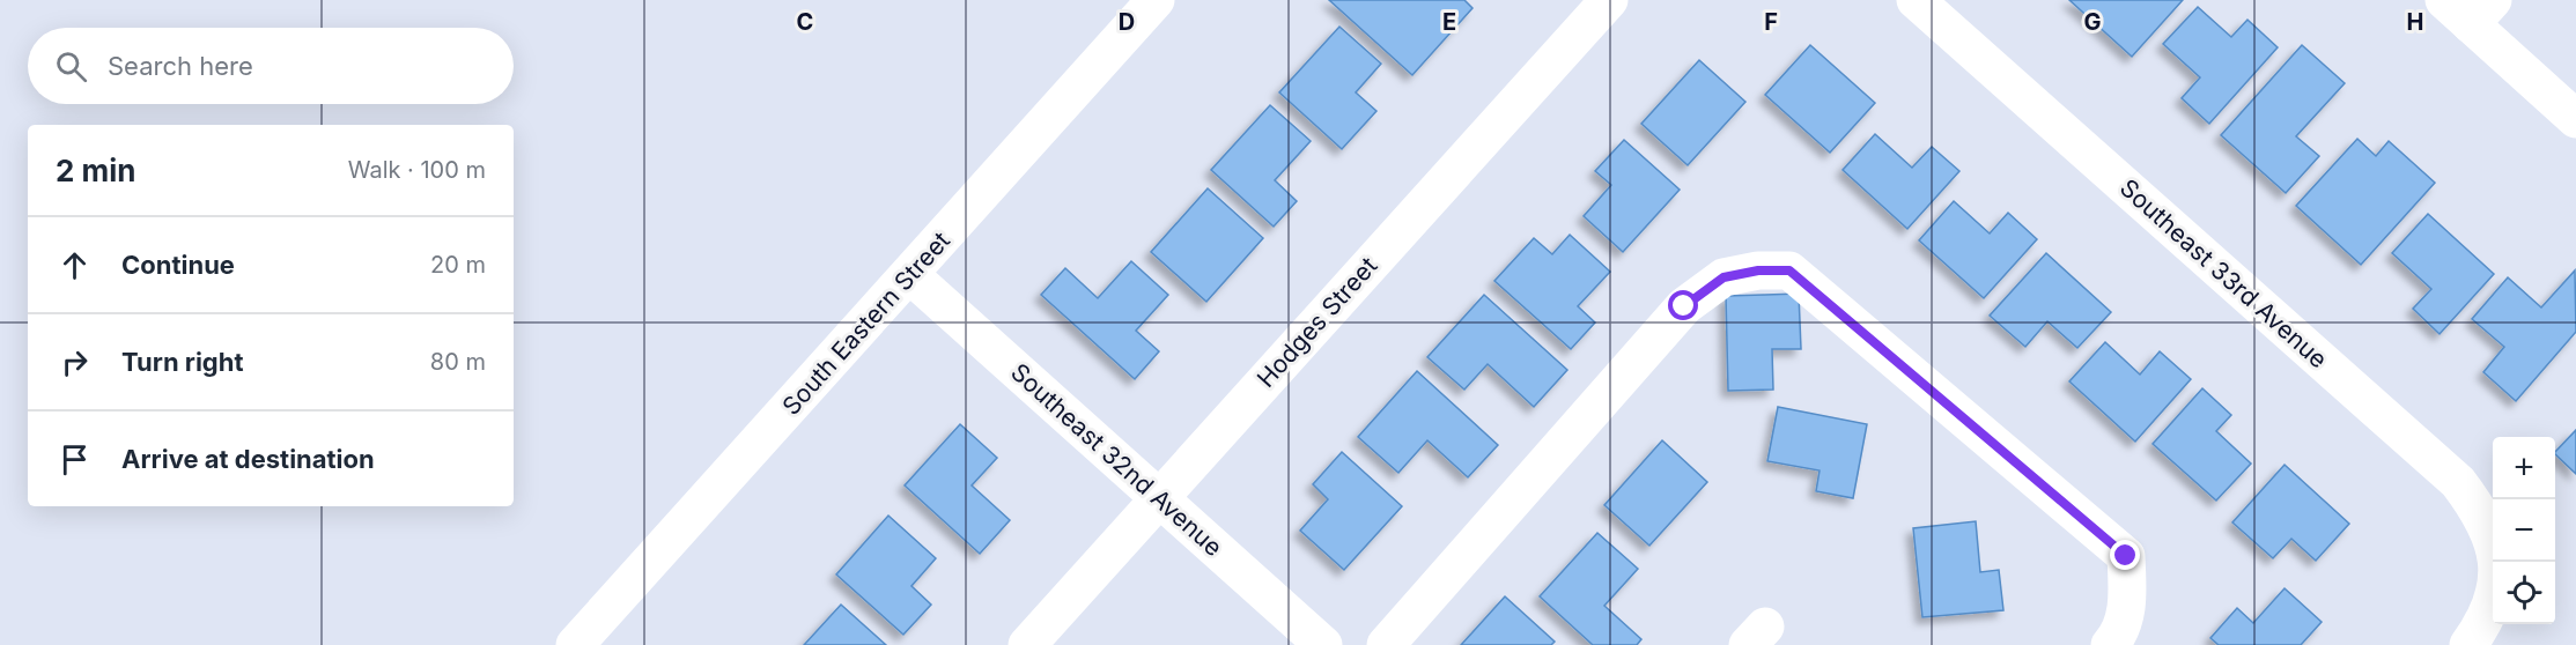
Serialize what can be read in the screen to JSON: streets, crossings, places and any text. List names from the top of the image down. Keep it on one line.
{"streets":{"street":["Southeast 33rd Avenue","Hodges Street","South Eastern Street","Southeast 32nd Avenue"]},"crossings":[["Hodges Street","Southeast 32nd Avenue"],["South Eastern Street","Southeast 32nd Avenue"]],"page":{"search":"Search here","heading":["2 min","Walk · 100 m"],"list":[["Continue","20 m"],["Turn right","80 m"],"Arrive at destination"],"map_buttons":["+","−"]},"grid":{"columns":["C","D","E","F","G","H"]}}
